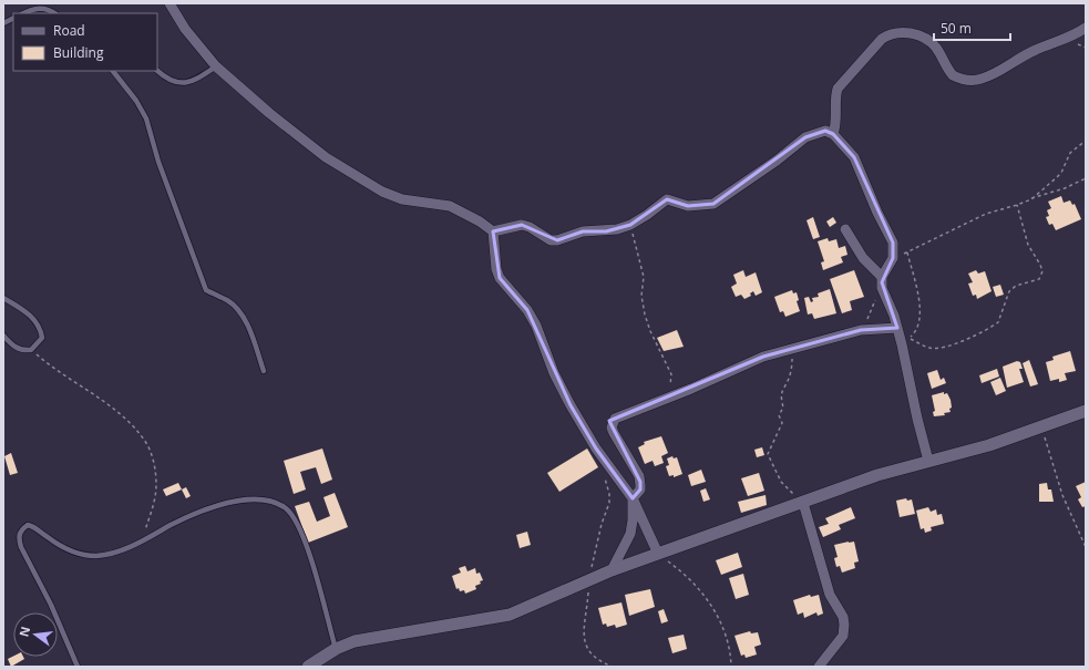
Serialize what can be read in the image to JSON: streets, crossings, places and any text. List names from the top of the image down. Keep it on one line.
{"legend":["Road","Building"],"scale_bar":"50 m","north":"left"}
